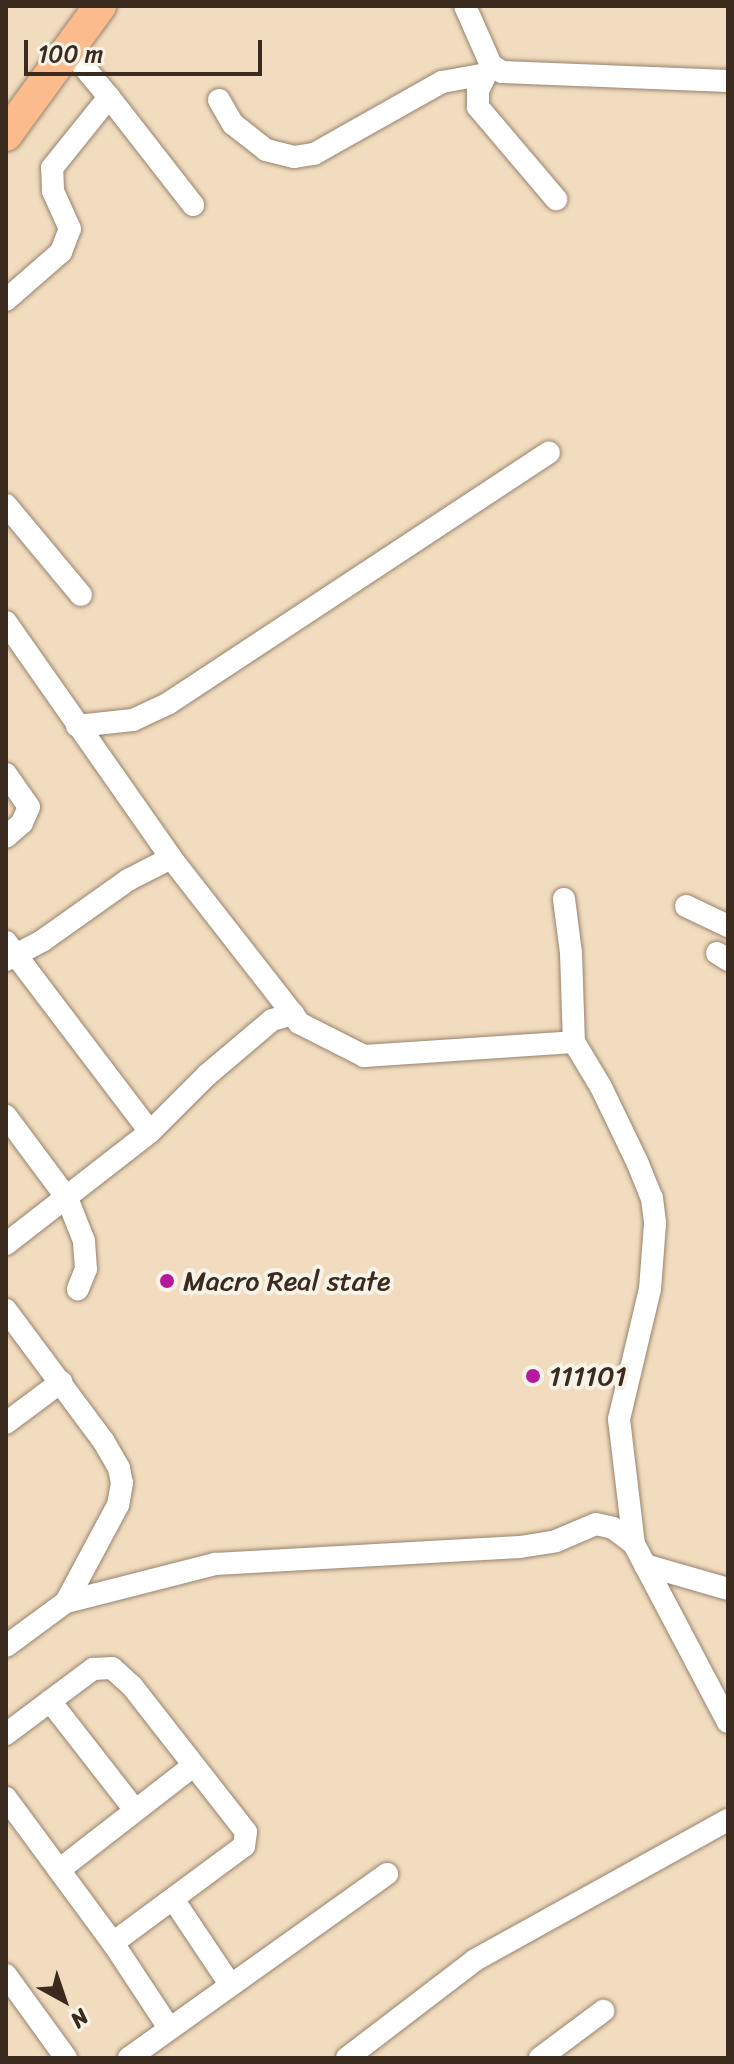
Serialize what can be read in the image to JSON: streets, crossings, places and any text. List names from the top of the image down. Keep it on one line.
{"places":["Macro Real state","111101"],"scale_bar":"100 m","north":"bottom right"}
